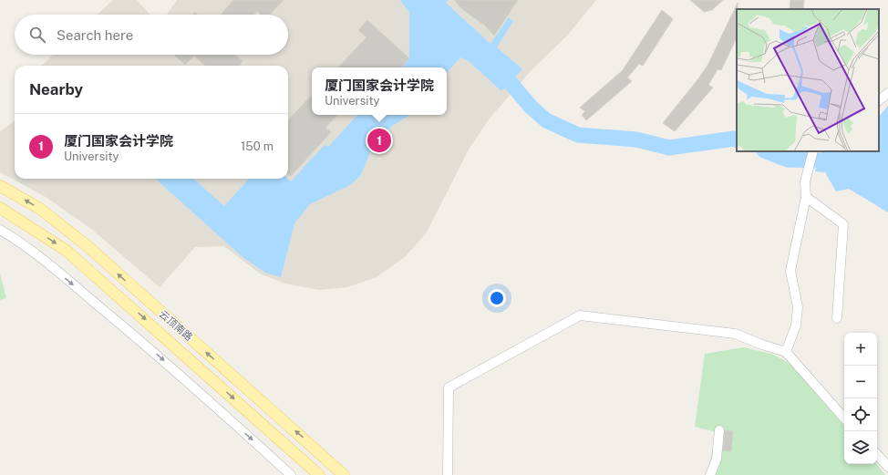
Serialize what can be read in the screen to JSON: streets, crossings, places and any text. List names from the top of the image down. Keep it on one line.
{"streets":{"main road":["云顶南路"]},"page":{"search":"Search here","heading":"Nearby","popup":["厦门国家会计学院","University"],"list":[{"mark":"1","name":"厦门国家会计学院","note":"University","value":"150 m"}],"pins":"1","map_buttons":["+","−"]}}
